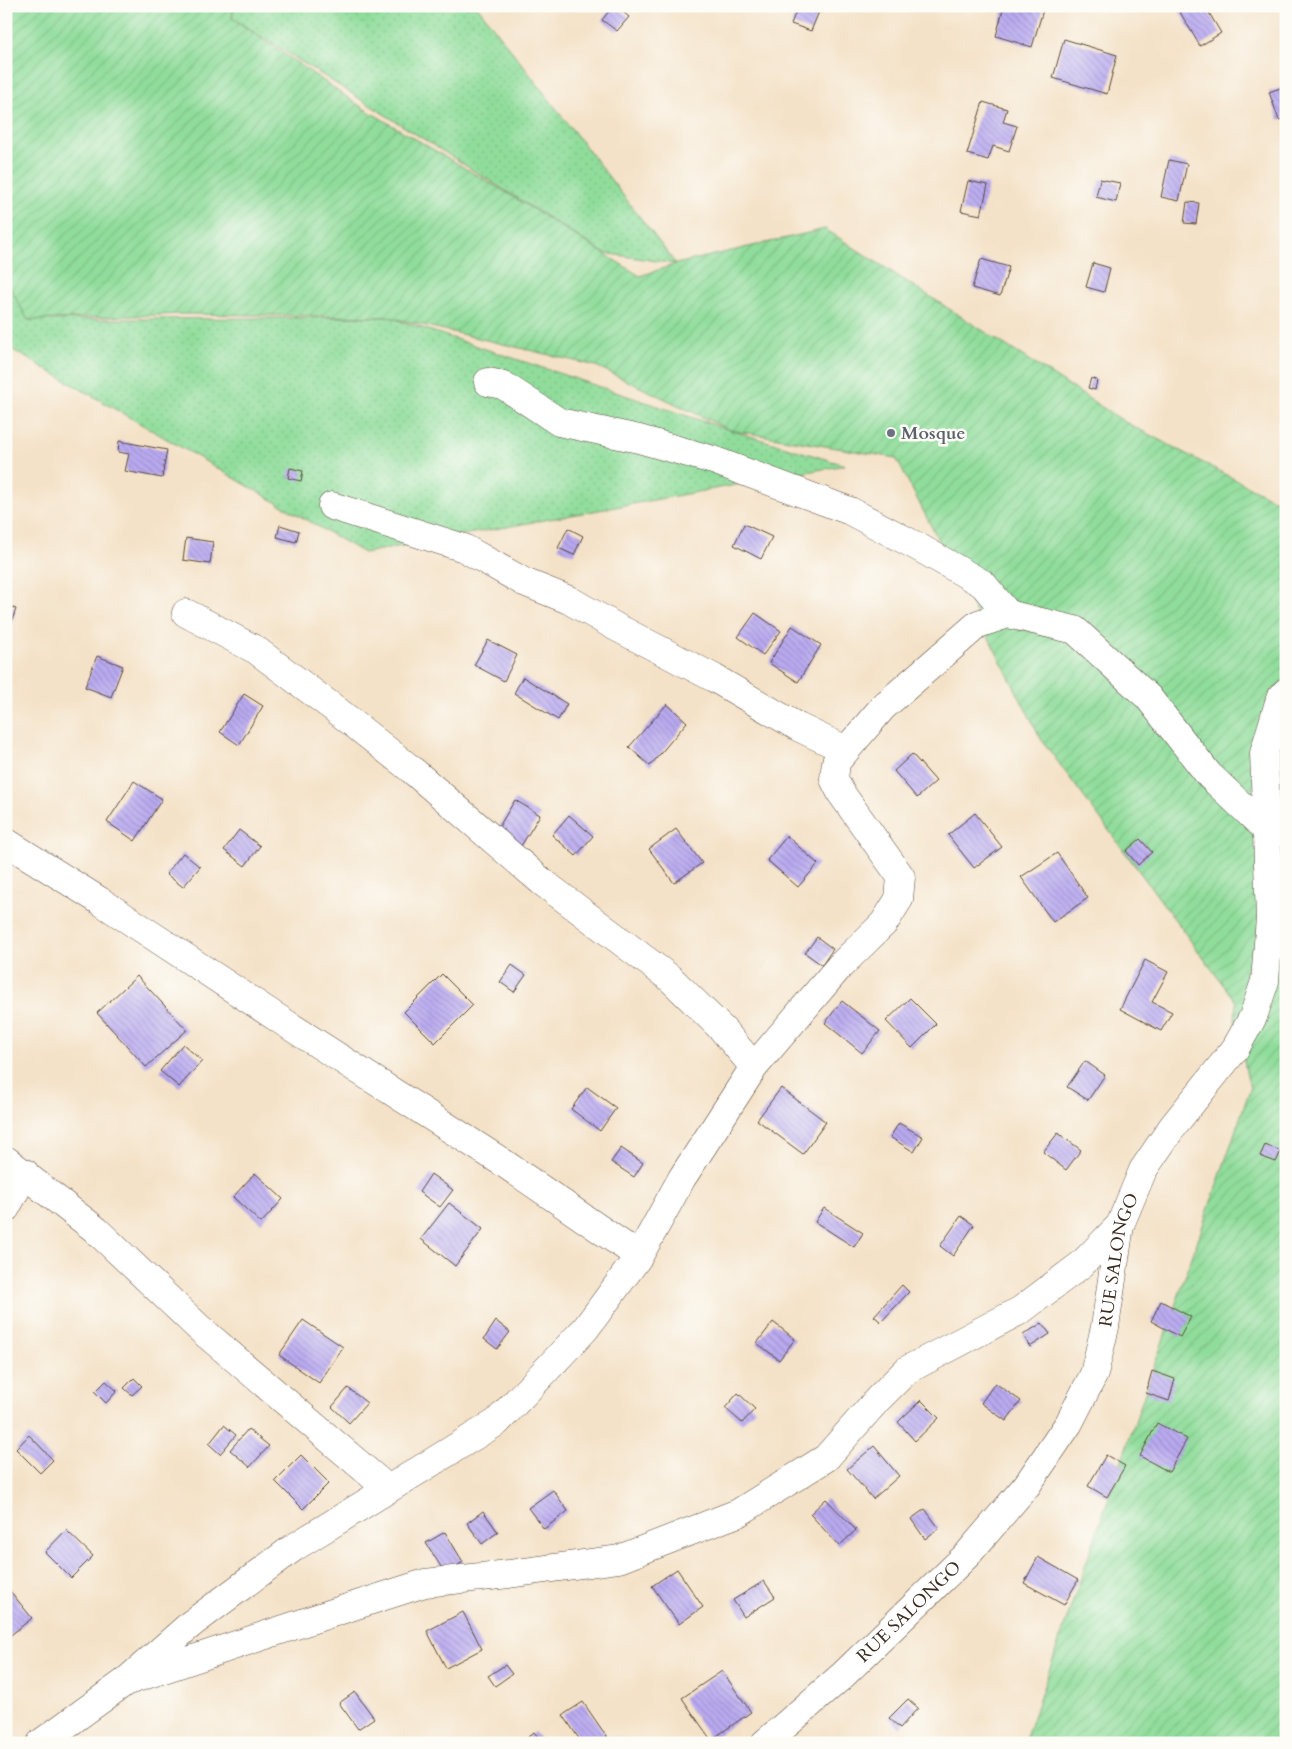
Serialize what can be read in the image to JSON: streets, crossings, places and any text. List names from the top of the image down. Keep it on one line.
{"streets":{"street":["RUE SALONGO"]},"places":["Mosque"]}
